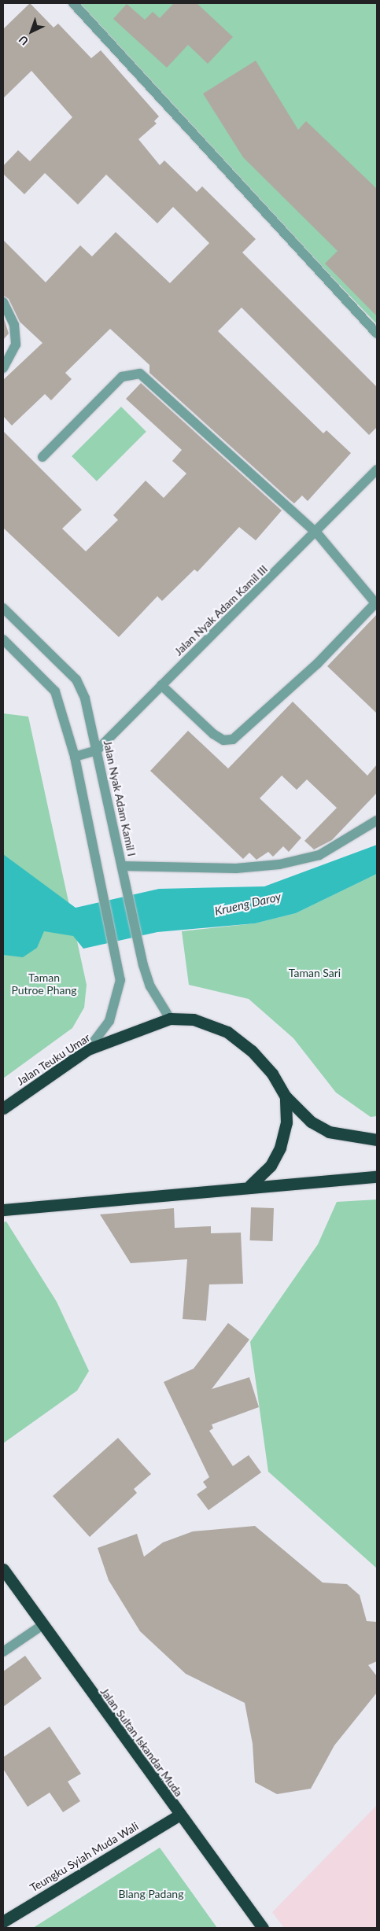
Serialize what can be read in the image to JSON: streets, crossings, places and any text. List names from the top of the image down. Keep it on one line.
{"streets":{"highway":["Jalan Teuku Umar","Jalan Sultan Iskandar Muda","Teungku Syiah Muda Wali"],"street":["Jalan Nyak Adam Kamil III","Jalan Nyak Adam Kamil I"]},"crossings":[["Jalan Nyak Adam Kamil III","Jalan Nyak Adam Kamil I"],["Jalan Nyak Adam Kamil I","Jalan Teuku Umar"],["Jalan Sultan Iskandar Muda","Teungku Syiah Muda Wali"]],"water":["Krueng Daroy"],"parks":["Taman Sari","Taman Putroe Phang","Blang Padang"],"north":"bottom left"}
